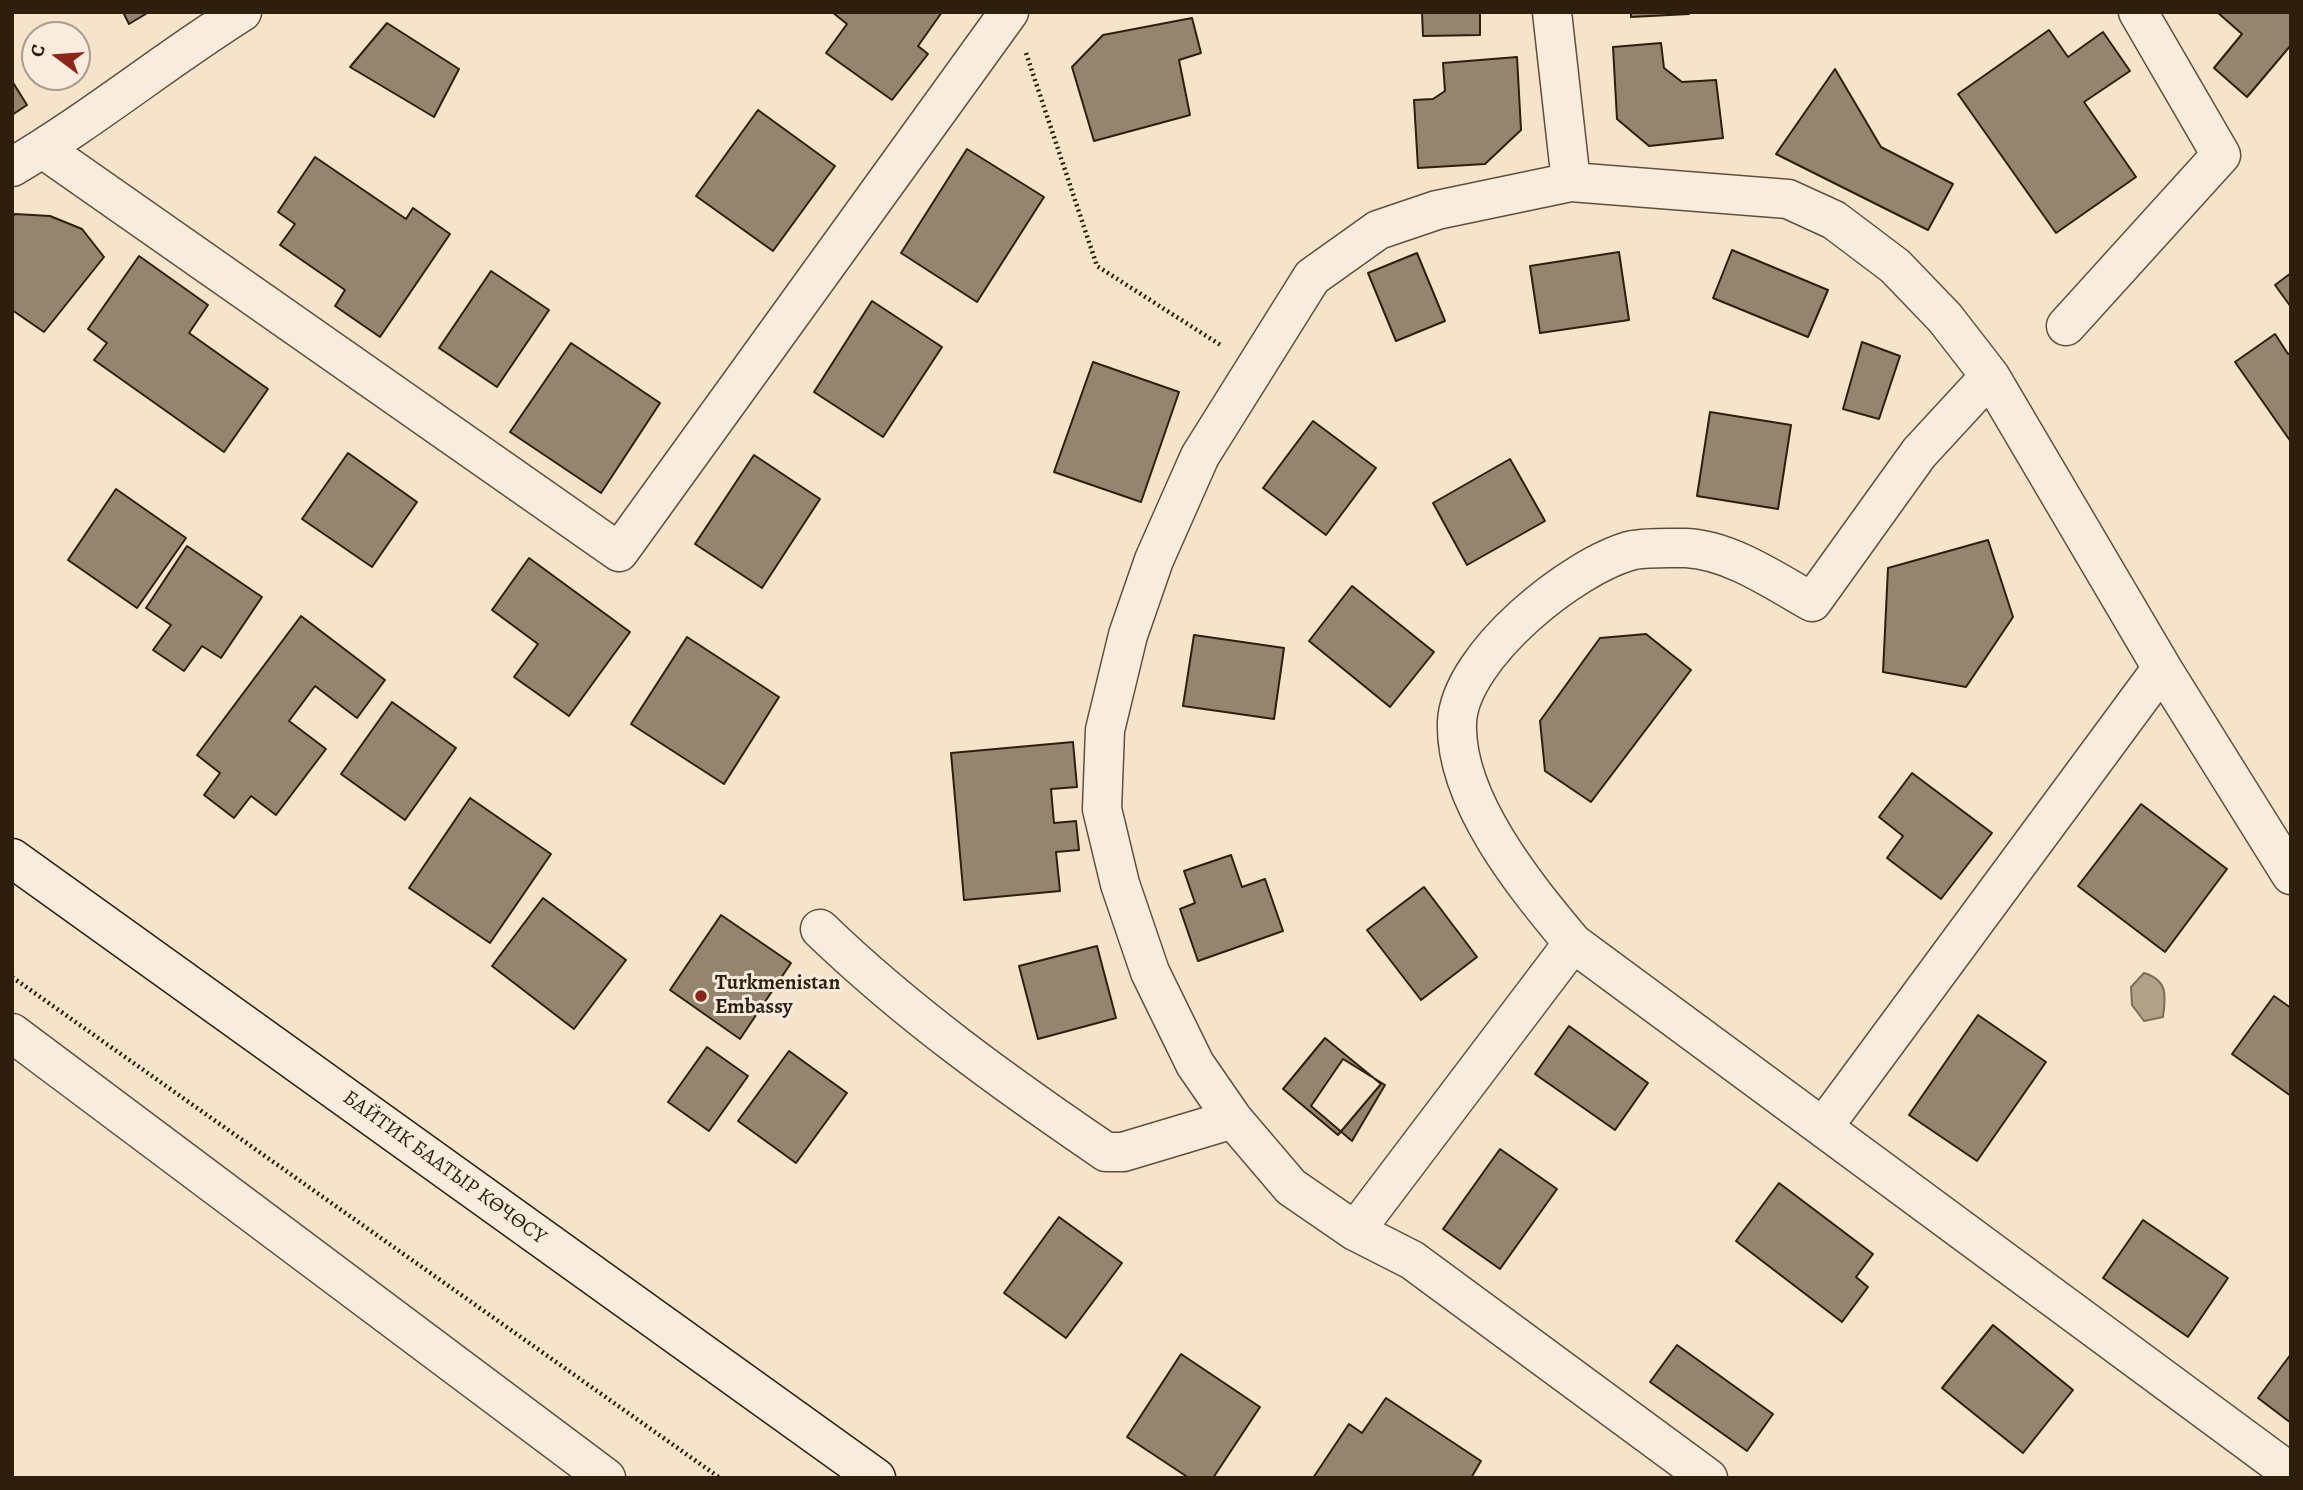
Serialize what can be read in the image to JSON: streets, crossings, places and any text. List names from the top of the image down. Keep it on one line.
{"streets":{"street":["БАЙТИК БААТЫР КӨЧӨСҮ"]},"places":["Turkmenistan Embassy"],"north":"left"}
